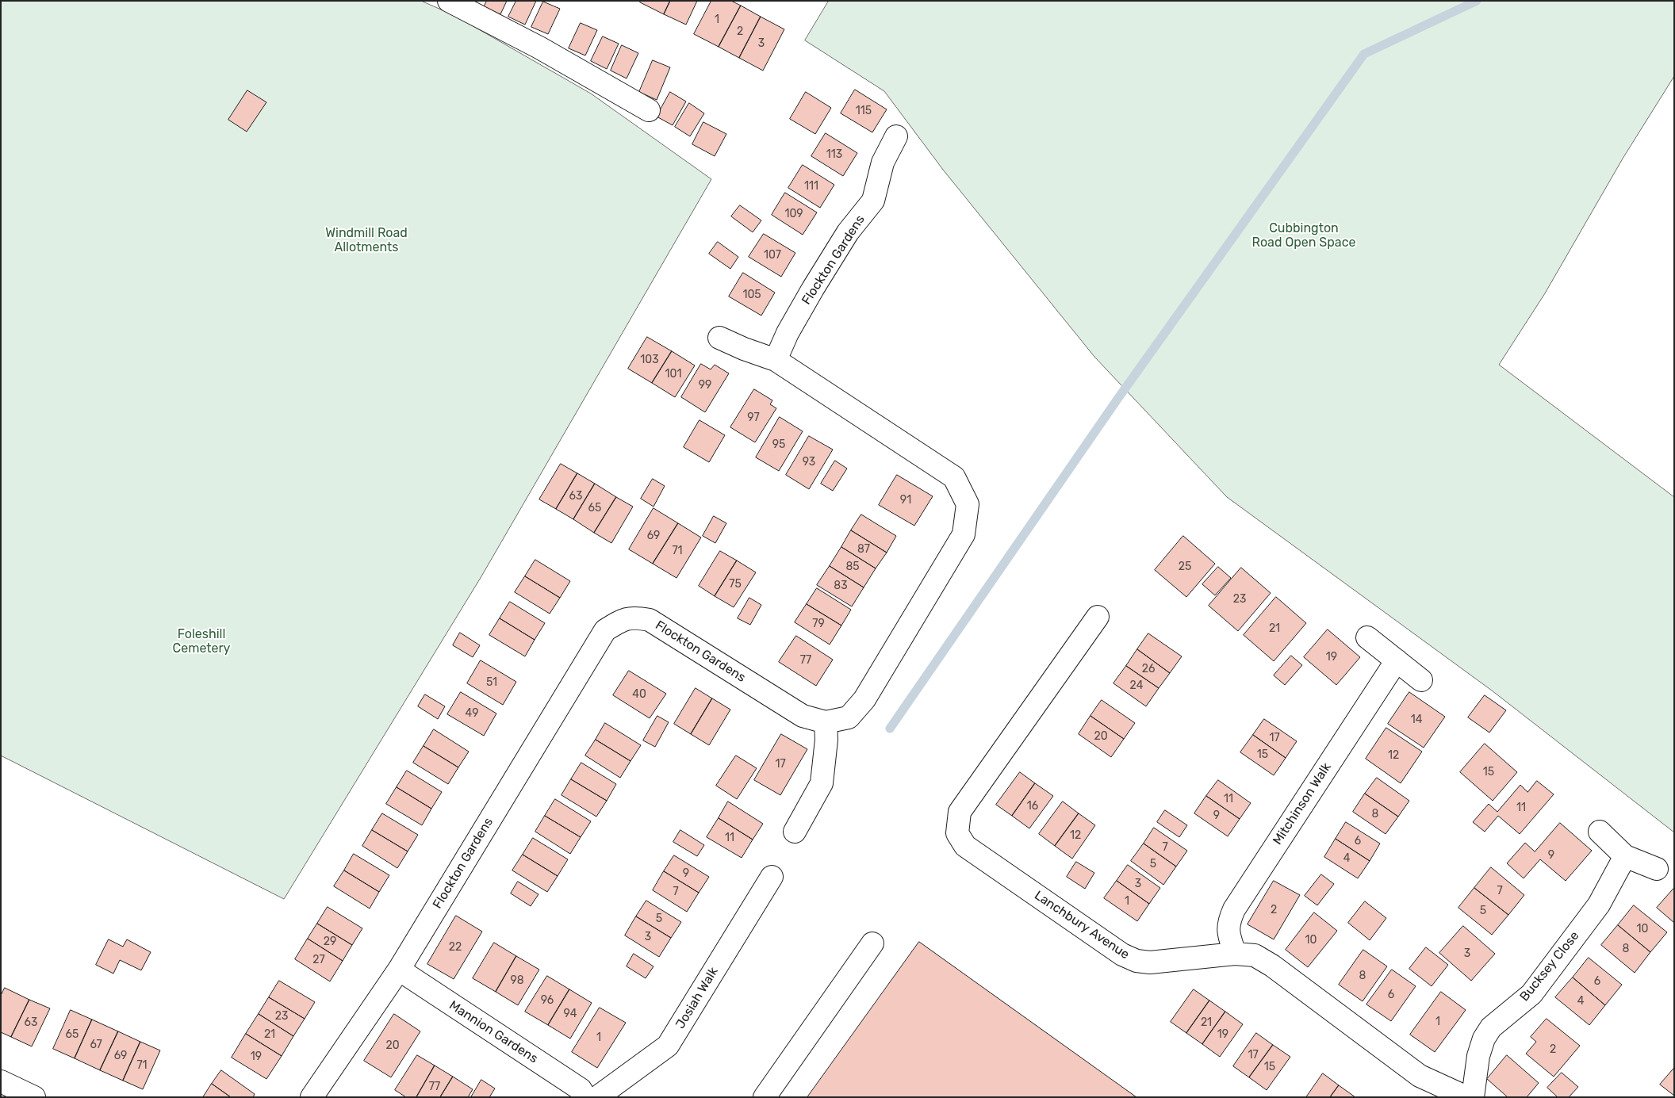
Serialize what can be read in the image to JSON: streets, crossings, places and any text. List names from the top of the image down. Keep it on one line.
{"streets":{"street":["Flockton Gardens","Mitchinson Walk","Lanchbury Avenue","Bucksey Close","Josiah Walk","Mannion Gardens"]},"crossings":[["Flockton Gardens","Mannion Gardens"],["Mitchinson Walk","Lanchbury Avenue"]],"parks":["Cubbington Road Open Space","Windmill Road Allotments","Foleshill Cemetery"],"house_numbers":["1","2","3","115","113","111","109","107","105","103","101","99","97","95","93","63","91","65","69","87","71","85","25","75","83","23","79","21","19","77","26","51","24","40","49","14","20","17","15","12","17","15","11","16","11","8","9","12","11","6","7","9","4","5","9","3","7","7","1","2","5","5","10","3","10","29","22","8","3","27","8","98","6","6","96","4","94","23","1","63","21","65","21","19","1","67","20","2","17","69","19","71","15","77"]}
